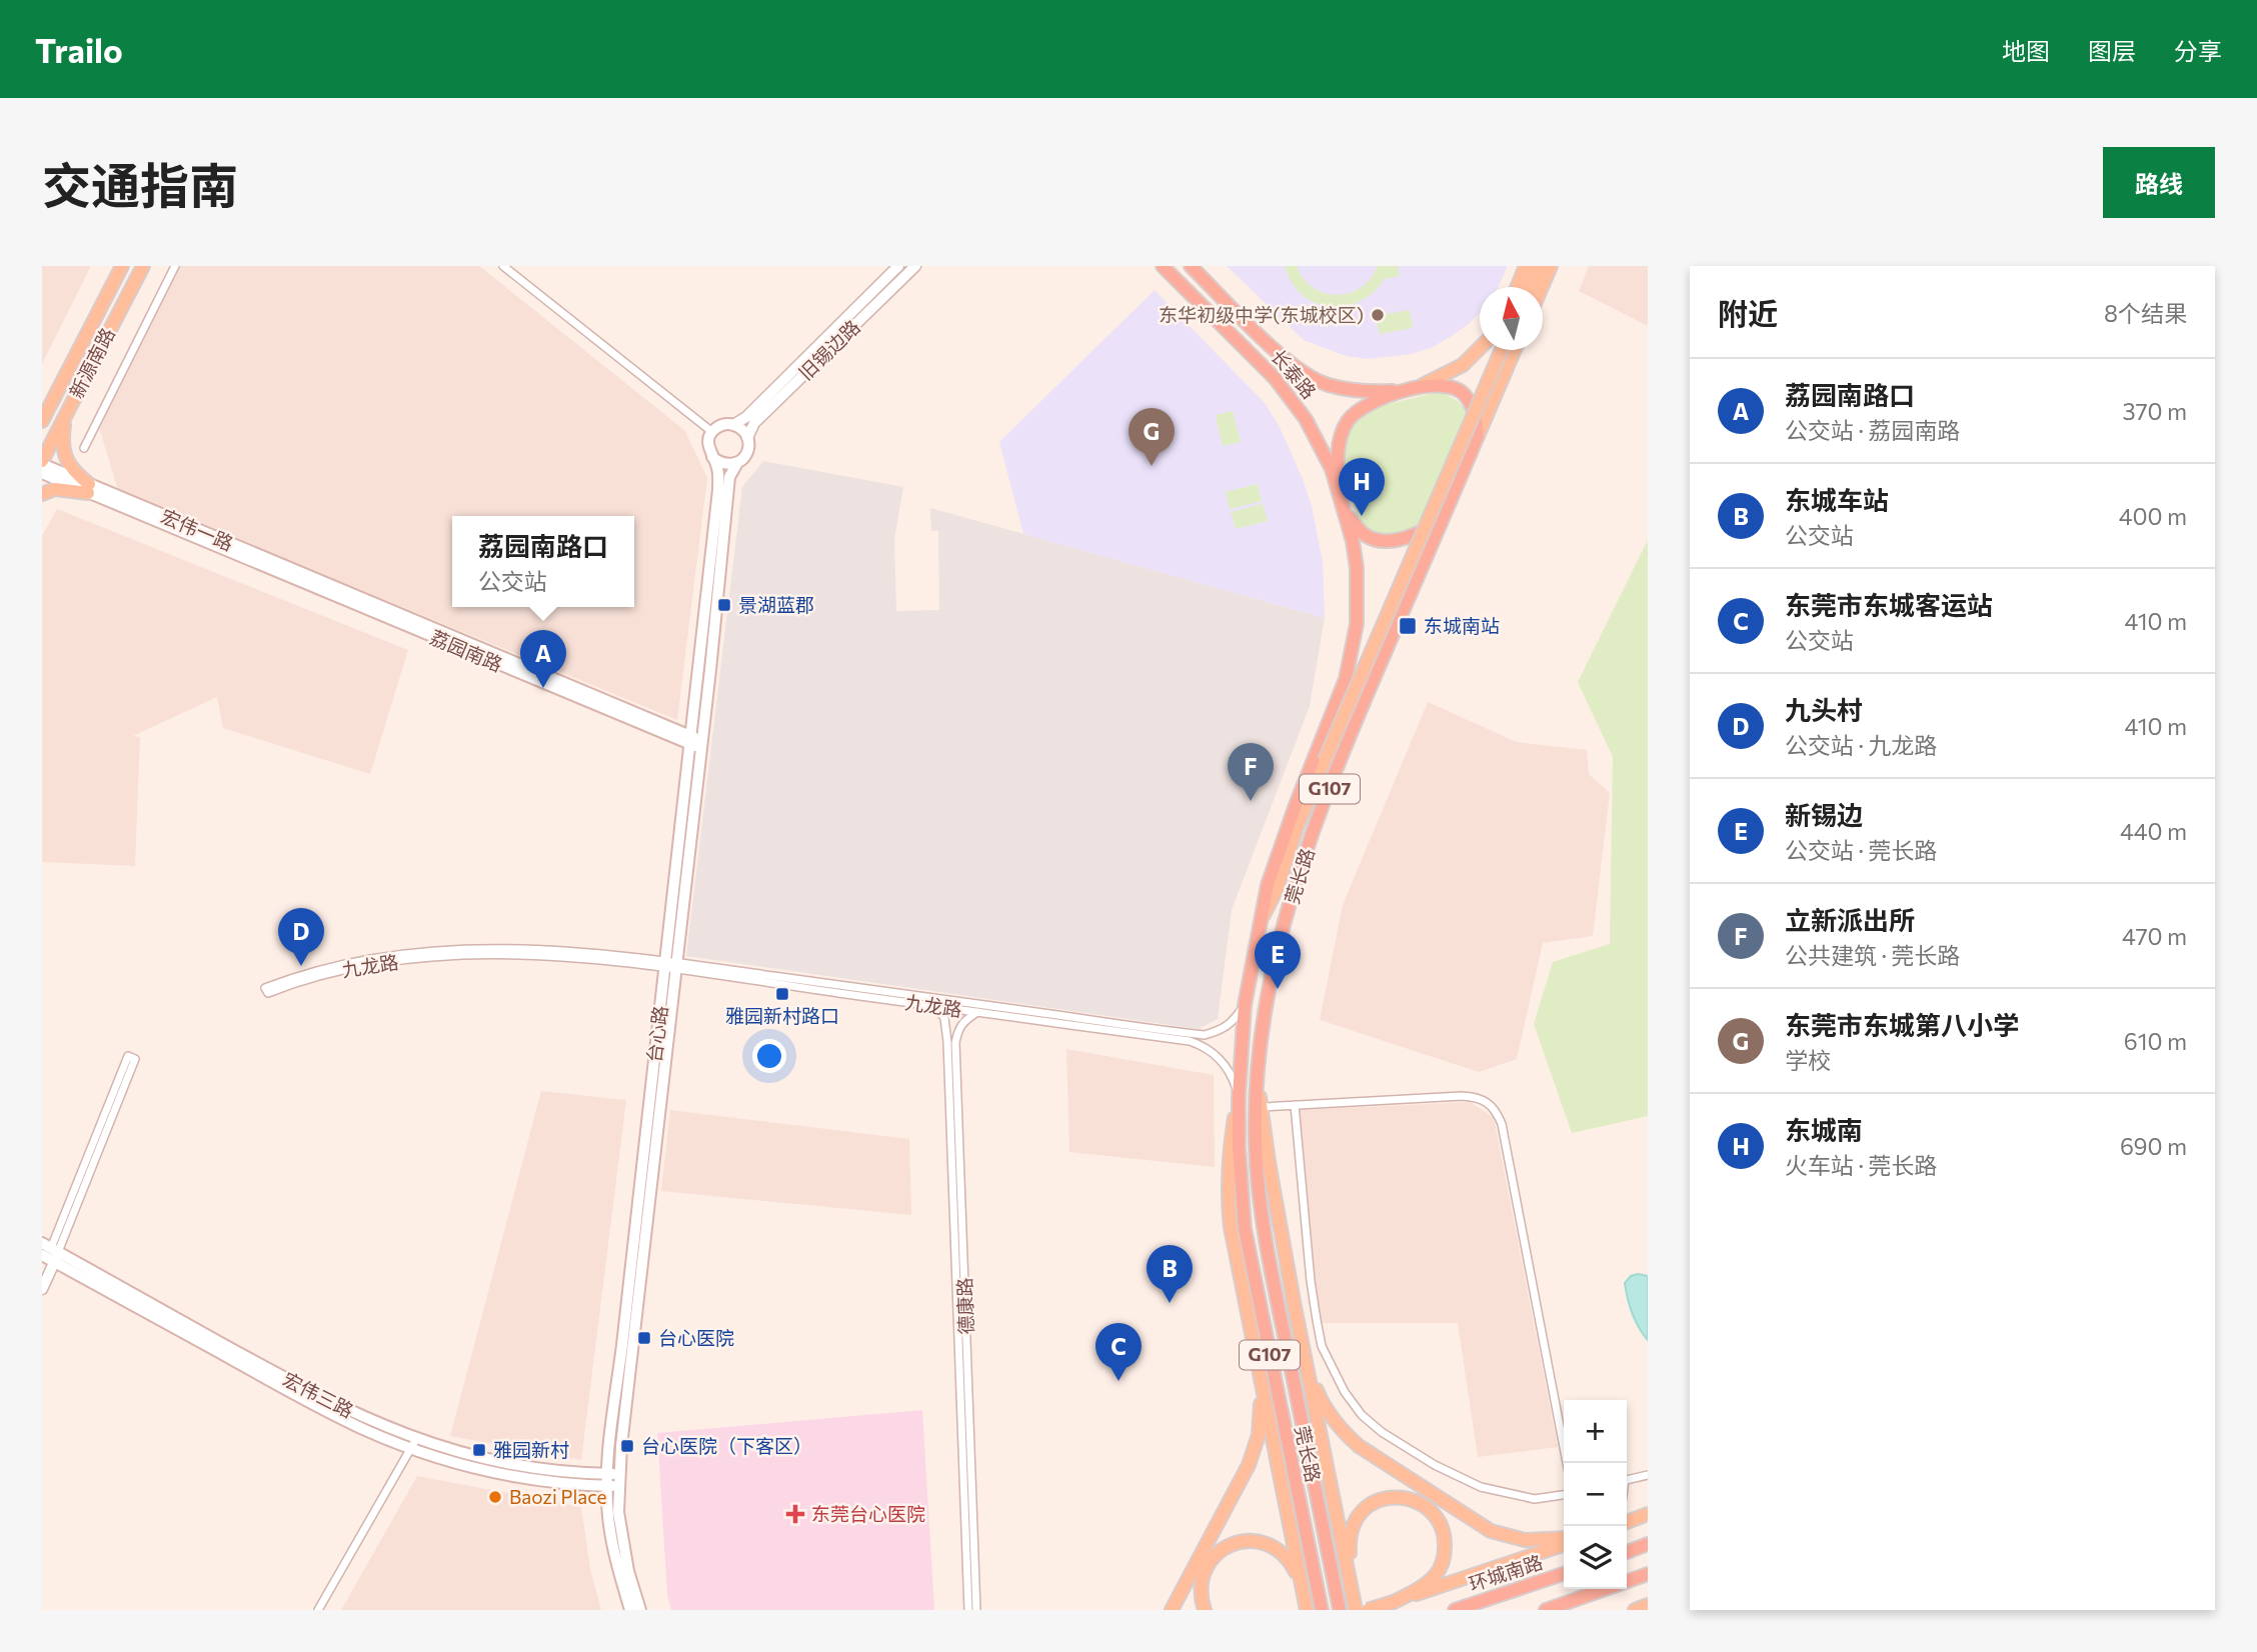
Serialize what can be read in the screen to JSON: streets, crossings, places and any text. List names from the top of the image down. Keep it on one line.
{"streets":{"highway":["长泰路","G107","莞长路","环城南路"],"main road":["新源南路","宏伟一路","荔园南路","台心路","宏伟三路"],"street":["旧锡边路","九龙路","德康路"]},"crossings":[["旧锡边路","台心路"],["新源南路","宏伟一路"],["长泰路","莞长路"],["宏伟一路","荔园南路"],["荔园南路","台心路"],["莞长路","九龙路"],["九龙路","台心路"],["九龙路","德康路"],["台心路","宏伟三路"]],"places":{"other":["东华初级中学(东城校区)","Baozi Place"],"transit":["景湖蓝郡","东城南站","雅园新村路口","台心医院","台心医院（下客区）","雅园新村"],"health":["东莞台心医院"]},"north":"top","page":{"header":"Trailo","nav":["地图","图层","分享"],"title":"交通指南","buttons":"路线","heading":["附近","8个结果"],"list":[{"mark":"A","name":"荔园南路口","note":"公交站 · 荔园南路","value":"370 m"},{"mark":"B","name":"东城车站","note":"公交站","value":"400 m"},{"mark":"C","name":"东莞市东城客运站","note":"公交站","value":"410 m"},{"mark":"D","name":"九头村","note":"公交站 · 九龙路","value":"410 m"},{"mark":"E","name":"新锡边","note":"公交站 · 莞长路","value":"440 m"},{"mark":"F","name":"立新派出所","note":"公共建筑 · 莞长路","value":"470 m"},{"mark":"G","name":"东莞市东城第八小学","note":"学校","value":"610 m"},{"mark":"H","name":"东城南","note":"火车站 · 莞长路","value":"690 m"}],"pins":["G","H","A","F","D","E","B","C"],"popup":["荔园南路口","公交站"],"map_buttons":["+","−"]}}
